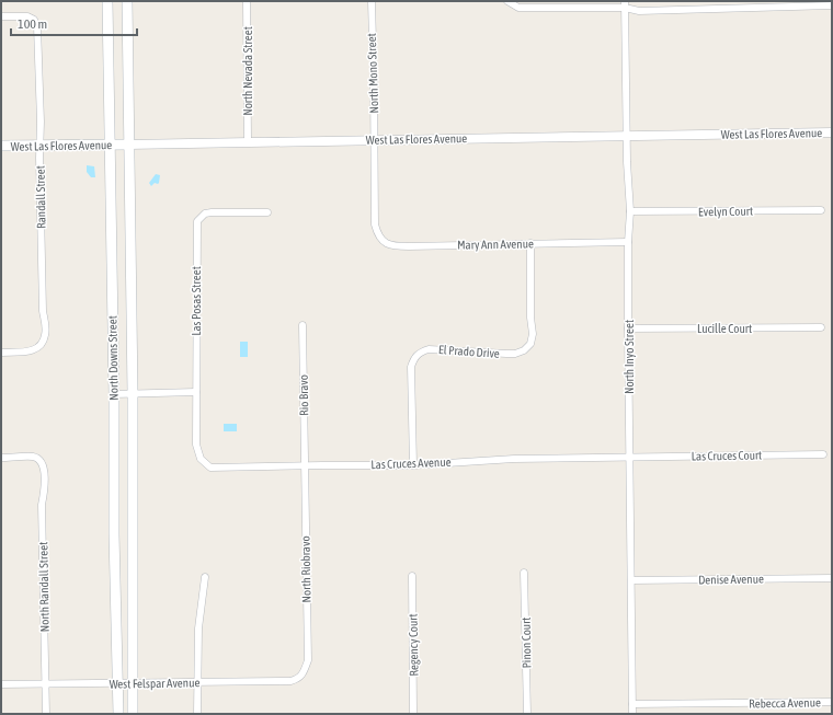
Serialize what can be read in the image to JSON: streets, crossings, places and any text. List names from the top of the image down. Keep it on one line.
{"streets":{"main road":["West Las Flores Avenue","North Downs Street"],"street":["North Nevada Street","North Mono Street","Randall Street","Evelyn Court","Mary Ann Avenue","Las Posas Street","Lucille Court","El Prado Drive","North Inyo Street","Rio Bravo","Las Cruces Court","Las Cruces Avenue","North Riobravo","Denise Avenue","North Randall Street","Pinon Court","Regency Court","West Felspar Avenue","Rebecca Avenue"]},"crossings":[["North Nevada Street","West Las Flores Avenue"],["North Mono Street","West Las Flores Avenue"],["North Mono Street","Mary Ann Avenue"],["West Las Flores Avenue","Randall Street"],["West Las Flores Avenue","North Inyo Street"],["West Las Flores Avenue","North Downs Street"],["Evelyn Court","North Inyo Street"],["Mary Ann Avenue","El Prado Drive"],["Mary Ann Avenue","North Inyo Street"],["Las Posas Street","Las Cruces Avenue"],["Lucille Court","North Inyo Street"],["El Prado Drive","Las Cruces Avenue"],["North Inyo Street","Las Cruces Court"],["North Inyo Street","Las Cruces Avenue"],["North Inyo Street","Denise Avenue"],["North Inyo Street","Rebecca Avenue"],["North Downs Street","West Felspar Avenue"],["Rio Bravo","Las Cruces Avenue"],["Rio Bravo","North Riobravo"],["Las Cruces Court","Las Cruces Avenue"],["Las Cruces Avenue","North Riobravo"],["North Riobravo","West Felspar Avenue"],["North Randall Street","West Felspar Avenue"]],"scale_bar":"100 m"}
